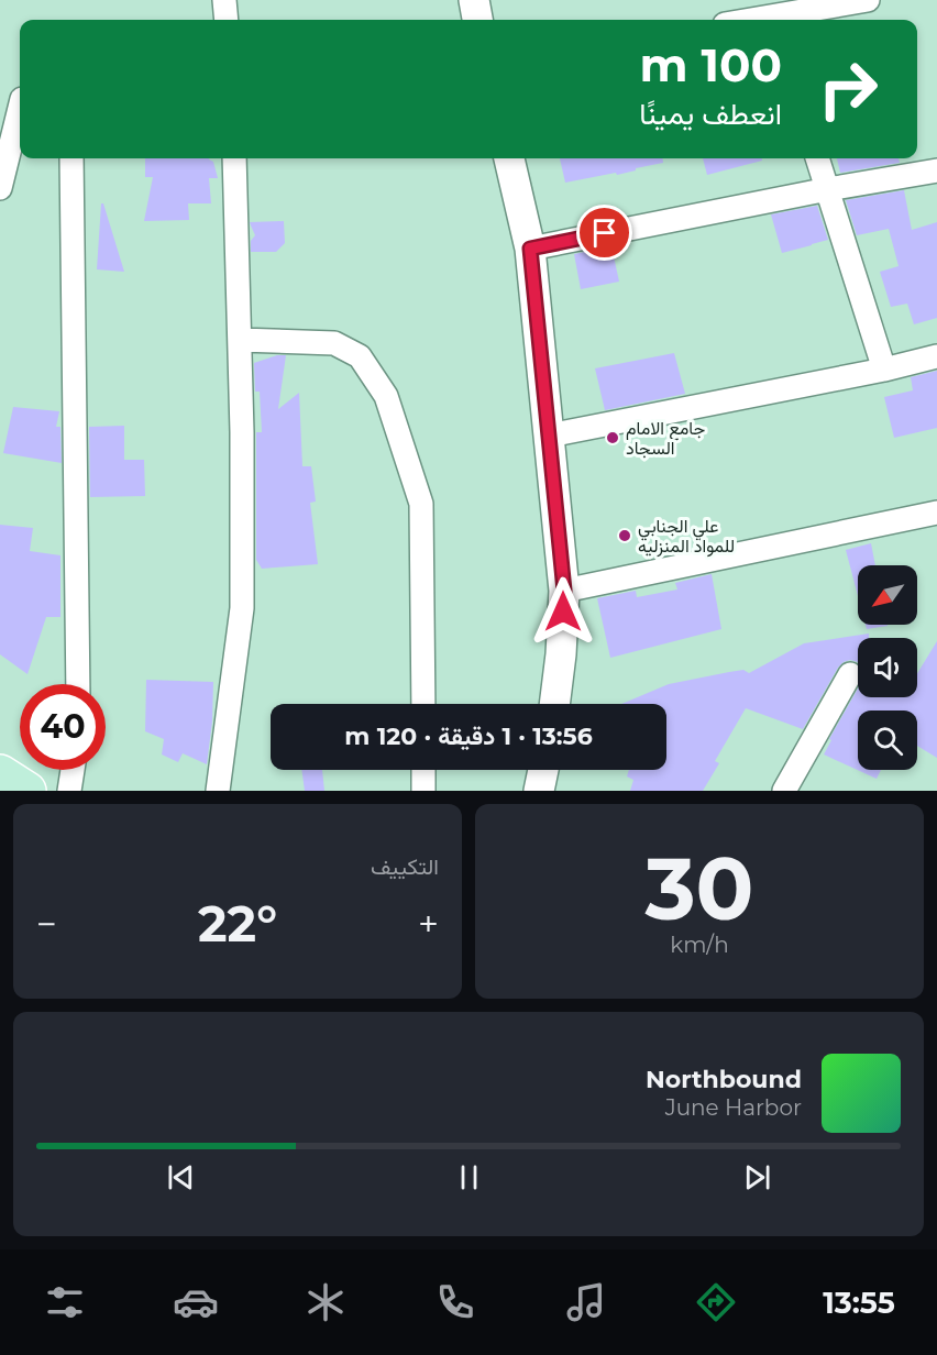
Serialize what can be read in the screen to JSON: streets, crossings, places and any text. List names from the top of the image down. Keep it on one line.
{"places":["جامع الامام السجاد","علي الجنابي للمواد المنزليه"],"north":"bottom left","page":{"turn":["100 m","انعطف يمينًا"],"limit":"40","trip":"13:56 · 1 دقيقة · 120 m","tile":[["30","km/h"],"التكييف"],"heat":["−","22°","+"],"song":["Northbound","June Harbor"],"tabs":"13:55"}}
